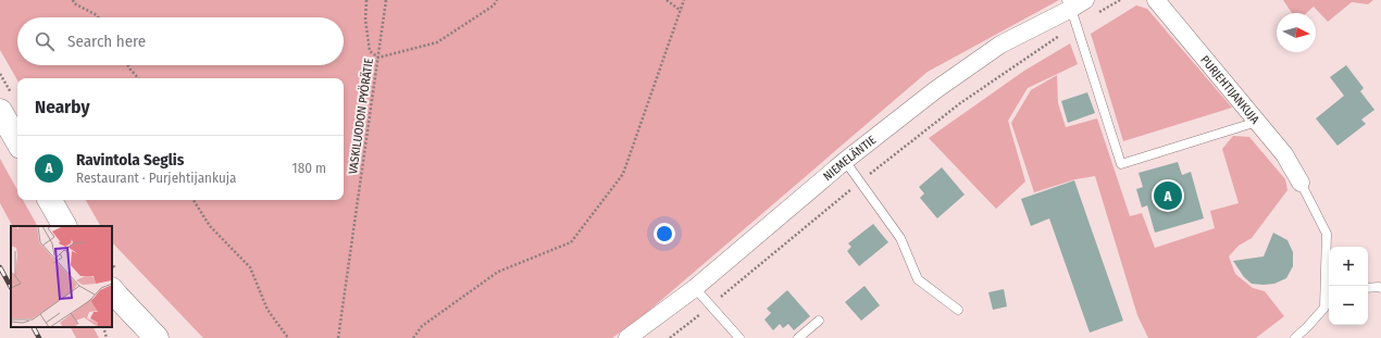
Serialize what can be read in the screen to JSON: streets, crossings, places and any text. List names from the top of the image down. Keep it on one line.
{"streets":{"street":["PURJEHTIJANKUJA","NIEMELÄNTIE"],"path":["VASKILUODON PYÖRÄTIE"]},"north":"right","page":{"search":"Search here","heading":"Nearby","list":[{"mark":"A","name":"Ravintola Seglis","note":"Restaurant · Purjehtijankuja","value":"180 m"}],"pins":"A","map_buttons":["+","−"]}}
